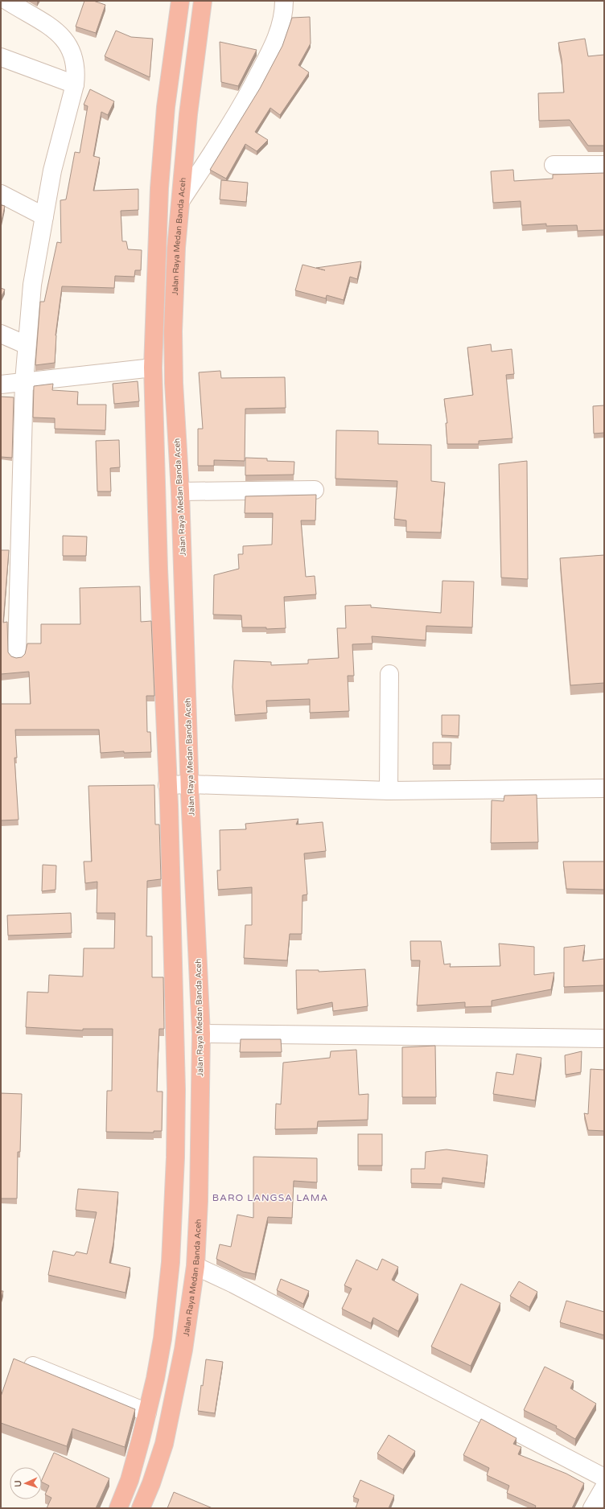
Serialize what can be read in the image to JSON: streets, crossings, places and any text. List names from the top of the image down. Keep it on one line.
{"streets":{"highway":["Jalan Raya Medan Banda Aceh"]},"districts":["BARO LANGSA LAMA"],"north":"left"}
